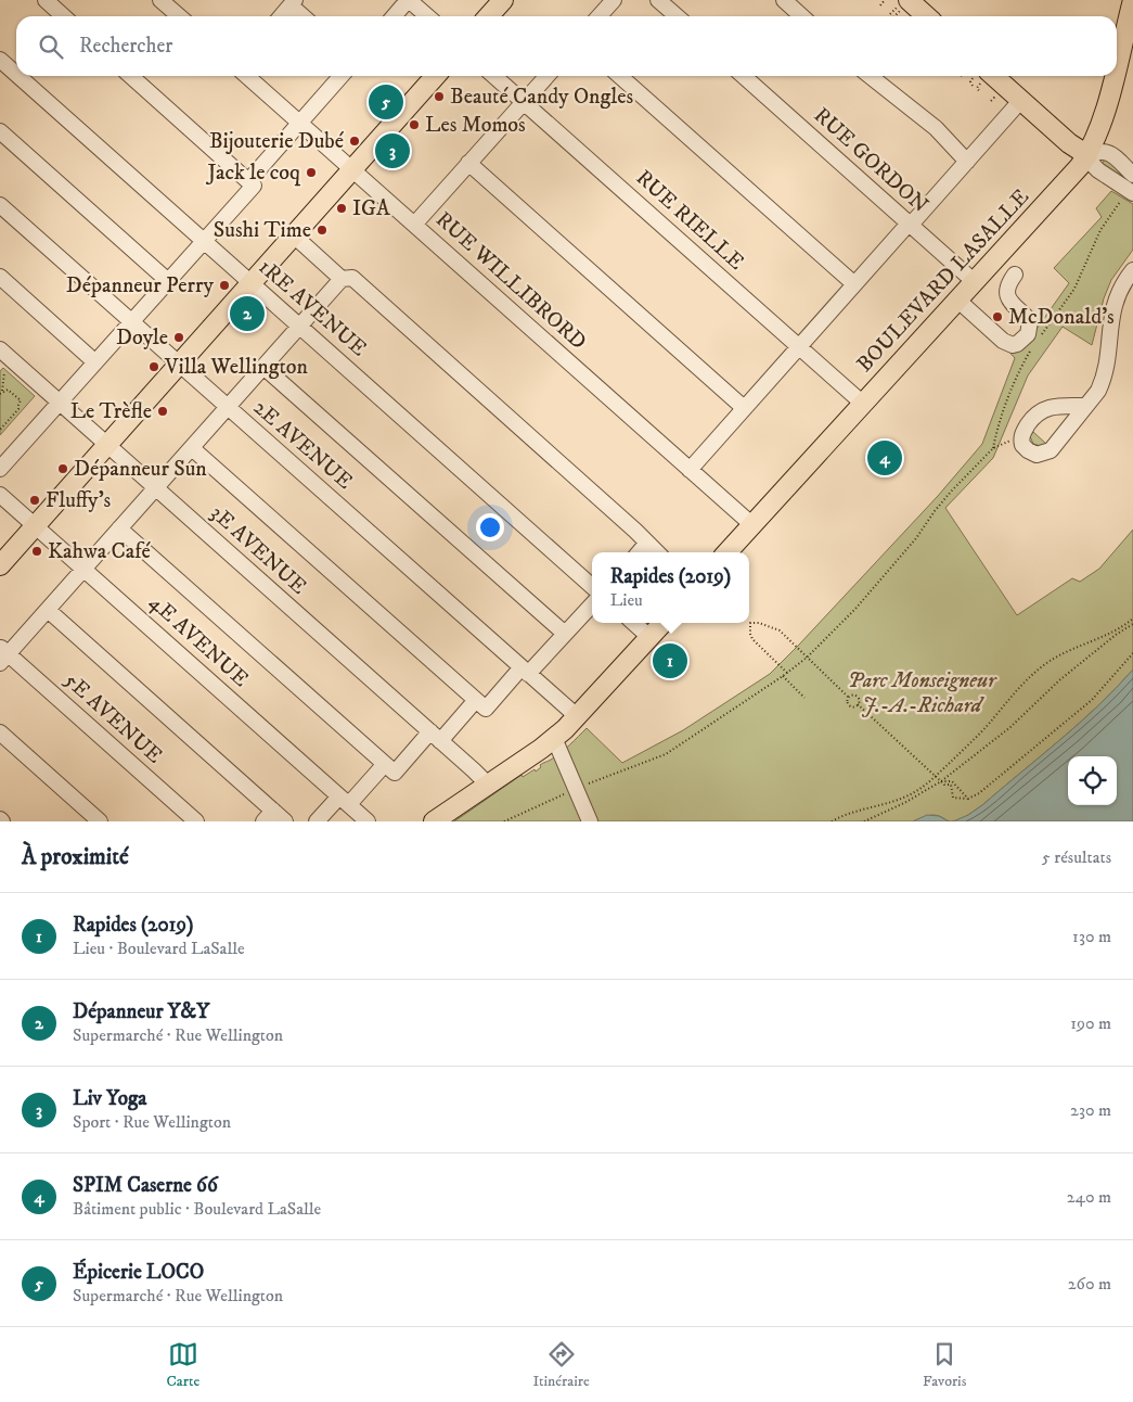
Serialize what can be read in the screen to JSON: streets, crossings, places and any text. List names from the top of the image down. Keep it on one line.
{"streets":{"main road":["BOULEVARD LASALLE"],"street":["RUE GORDON","RUE RIELLE","RUE WILLIBRORD","1RE AVENUE","2E AVENUE","3E AVENUE","4E AVENUE","5E AVENUE"]},"crossings":[["RUE GORDON","BOULEVARD LASALLE"],["RUE RIELLE","BOULEVARD LASALLE"],["RUE WILLIBRORD","BOULEVARD LASALLE"]],"parks":["Parc Monseigneur J.-A.-Richard"],"places":["Beauté Candy Ongles","Les Momos","Bijouterie Dubé","Jack le coq","IGA","Sushi Time","Dépanneur Perry","McDonald's","Doyle","Villa Wellington","Le Trèfle","Dépanneur Sun","Fluffy's","Kahwa Café"],"page":{"search":"Rechercher","pins":["5","3","2","4","1"],"popup":["Rapides (2019)","Lieu"],"heading":["À proximité","5 résultats"],"list":[{"mark":"1","name":"Rapides (2019)","note":"Lieu · Boulevard LaSalle","value":"130 m"},{"mark":"2","name":"Dépanneur Y&Y","note":"Supermarché · Rue Wellington","value":"190 m"},{"mark":"3","name":"Liv Yoga","note":"Sport · Rue Wellington","value":"230 m"},{"mark":"4","name":"SPIM Caserne 66","note":"Bâtiment public · Boulevard LaSalle","value":"240 m"},{"mark":"5","name":"Épicerie LOCO","note":"Supermarché · Rue Wellington","value":"260 m"}],"nav":["Carte","Itinéraire","Favoris"]}}
